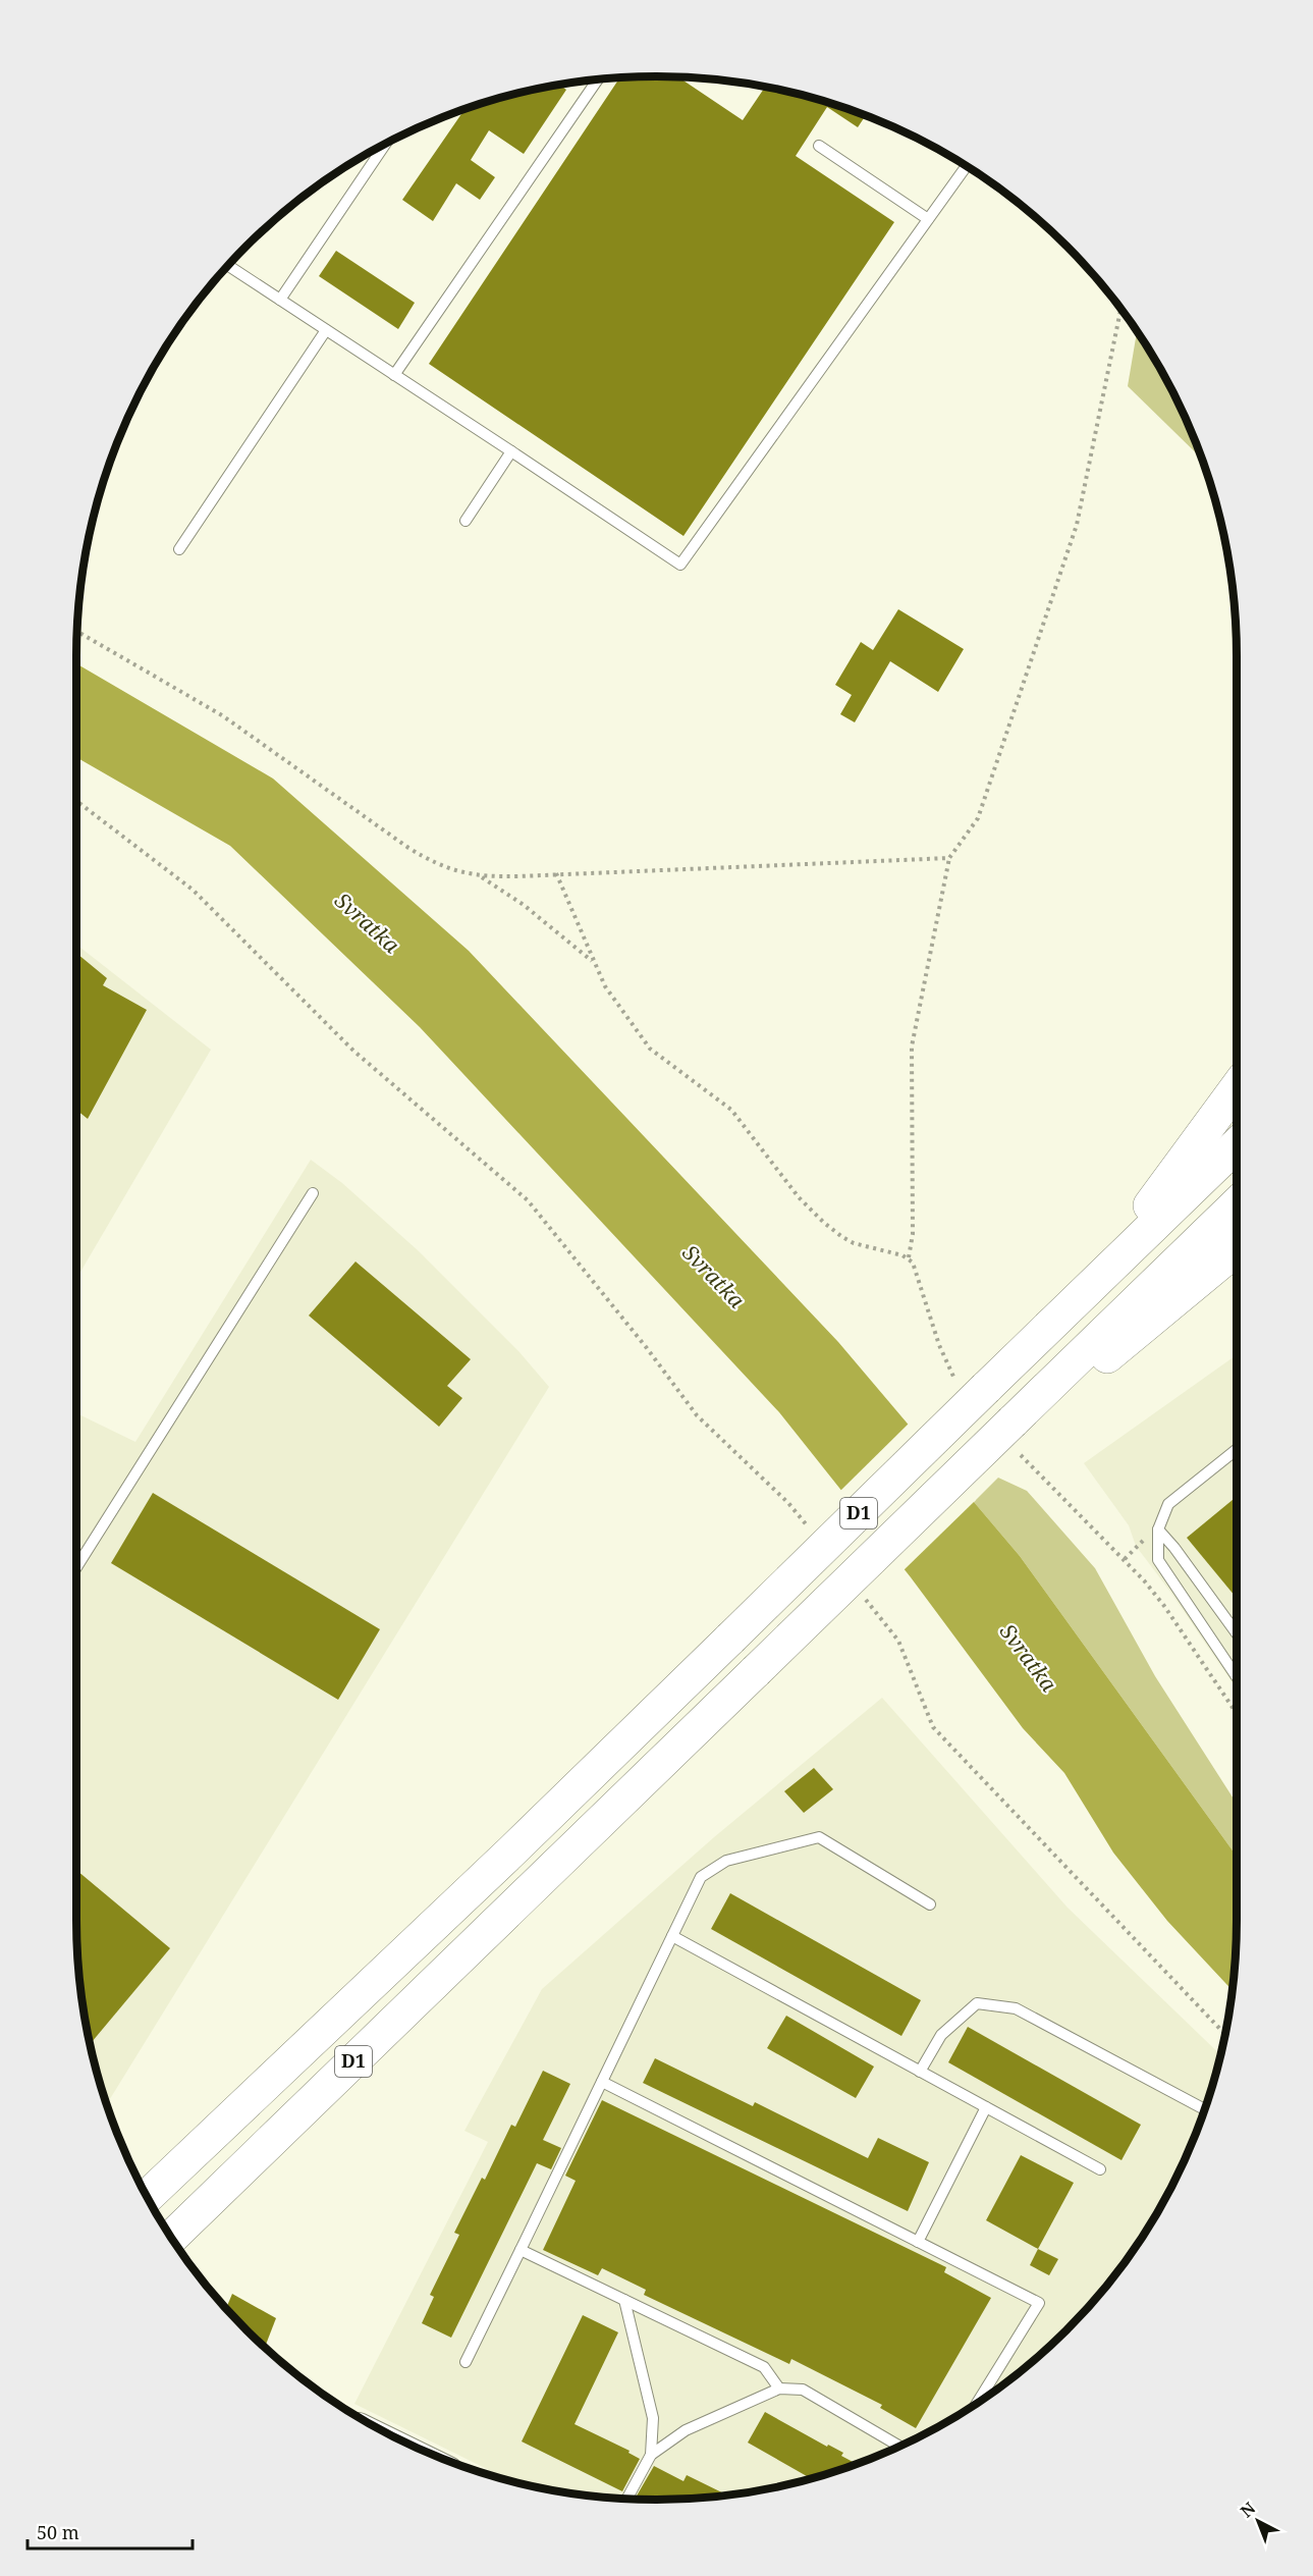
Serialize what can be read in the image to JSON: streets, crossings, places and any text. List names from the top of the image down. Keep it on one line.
{"streets":{"highway":["D1"]},"water":["Svratka"],"scale_bar":"50 m","north":"top left"}
